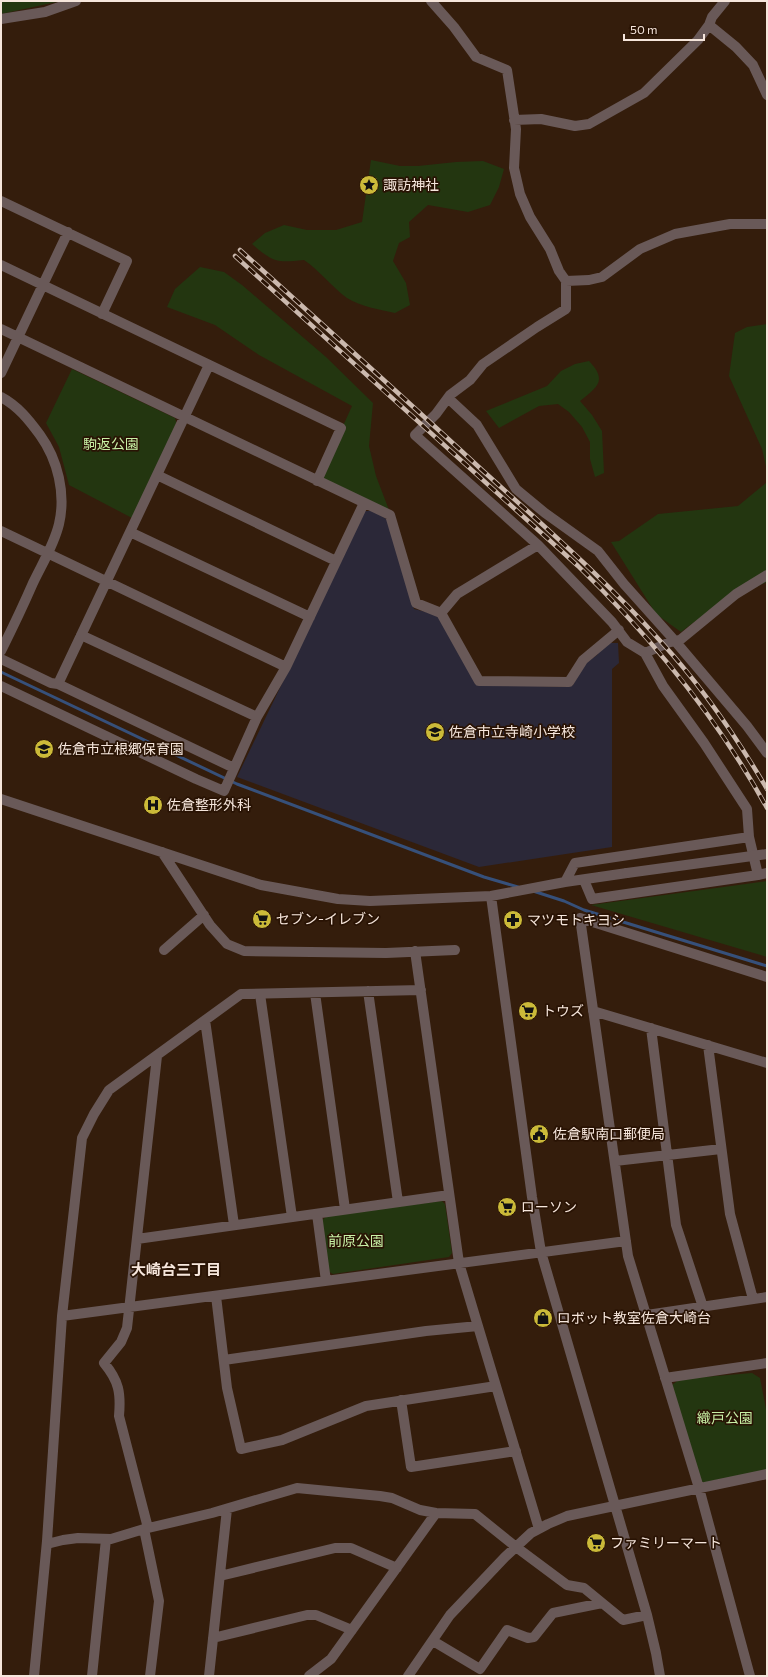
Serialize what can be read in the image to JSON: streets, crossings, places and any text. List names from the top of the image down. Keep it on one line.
{"districts":["大崎台三丁目"],"parks":["駒返公園","前原公園","織戸公園"],"places":{"place":["諏訪神社"],"school or university":["佐倉市立寺崎小学校","佐倉市立根郷保育園"],"hospital":["佐倉整形外科"],"supermarket":["セブン-イレブン","トウズ","ローソン","ファミリーマート"],"pharmacy":["マツモトキヨシ"],"public building":["佐倉駅南口郵便局"],"shop":["ロボット教室佐倉大崎台"]},"scale_bar":"50 m"}
